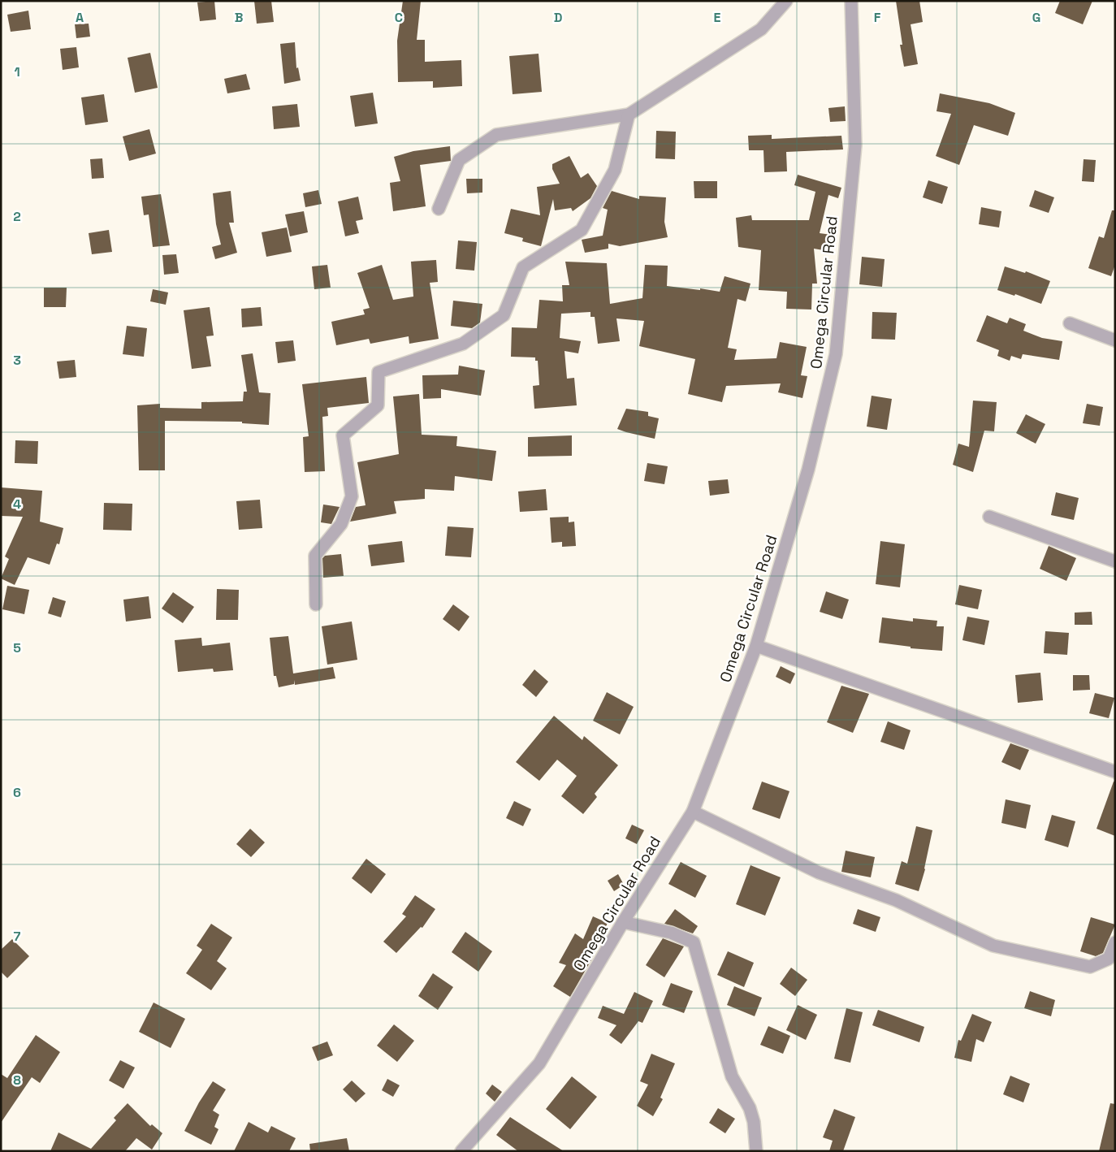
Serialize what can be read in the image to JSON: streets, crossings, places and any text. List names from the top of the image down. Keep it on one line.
{"streets":{"street":["Omega Circular Road"]},"grid":{"columns":["A","B","C","D","E","F","G"],"rows":["1","2","3","4","5","6","7","8"]}}
